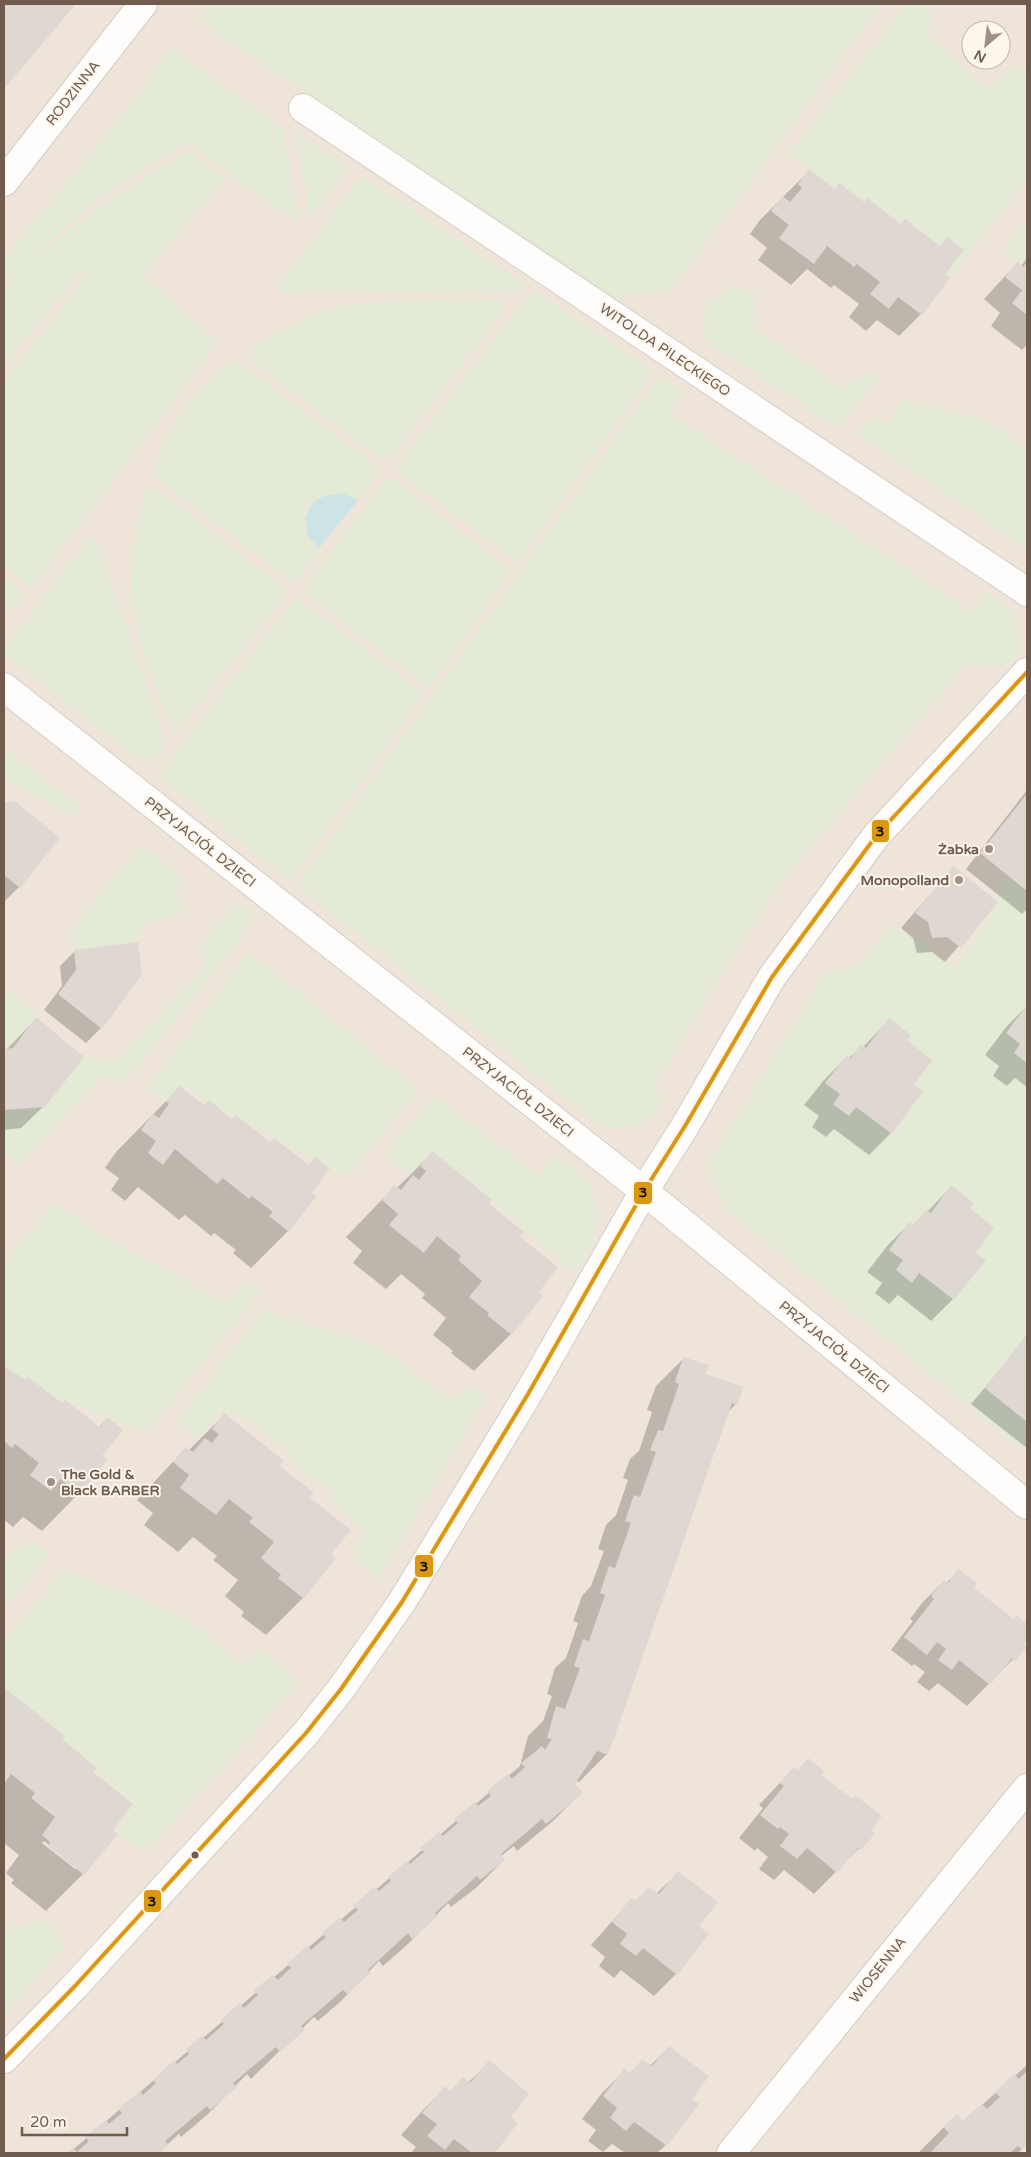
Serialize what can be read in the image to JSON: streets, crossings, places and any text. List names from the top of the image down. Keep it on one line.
{"streets":{"street":["RODZINNA","WITOLDA PILECKIEGO","PRZYJACIÓŁ DZIECI","WIOSENNA"]},"places":["Żabka","Monopolland","The Gold & Black BARBER"],"lines":["transit line 3"],"scale_bar":"20 m","north":"bottom left"}
